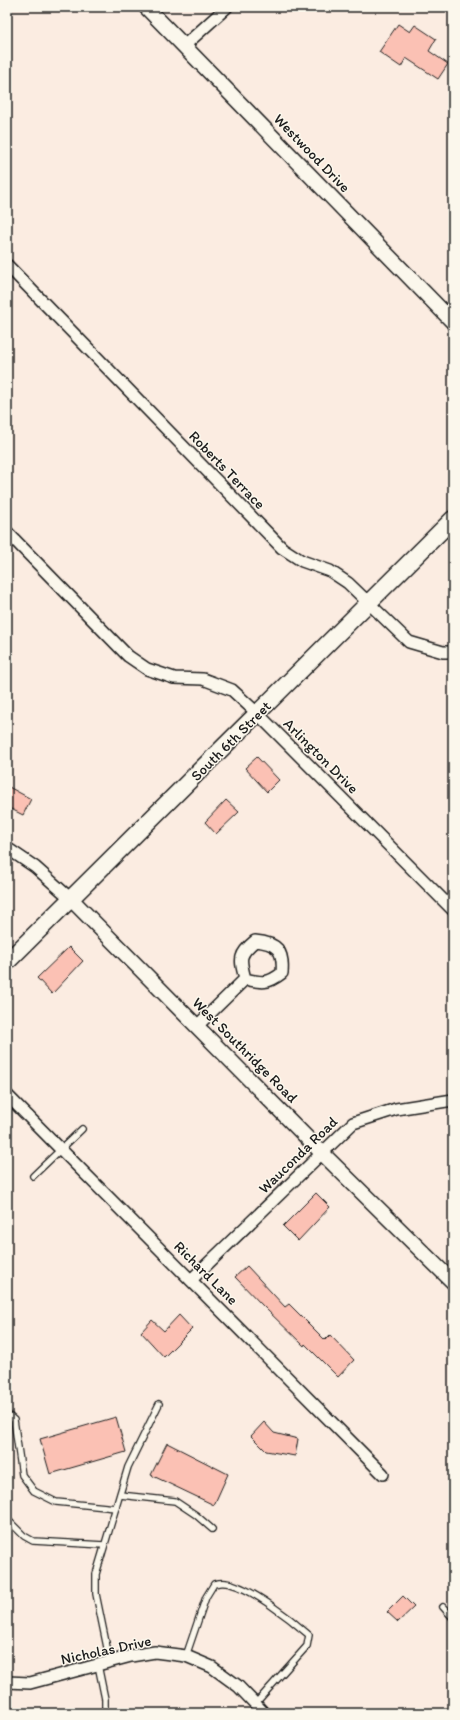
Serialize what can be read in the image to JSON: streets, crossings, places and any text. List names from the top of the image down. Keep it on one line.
{"streets":{"main road":["South 6th Street"],"street":["Westwood Drive","Roberts Terrace","Arlington Drive","West Southridge Road","Wauconda Road","Richard Lane","Nicholas Drive"]},"crossings":[["Roberts Terrace","South 6th Street"],["South 6th Street","Arlington Drive"],["South 6th Street","West Southridge Road"],["West Southridge Road","Wauconda Road"],["Wauconda Road","Richard Lane"]]}
